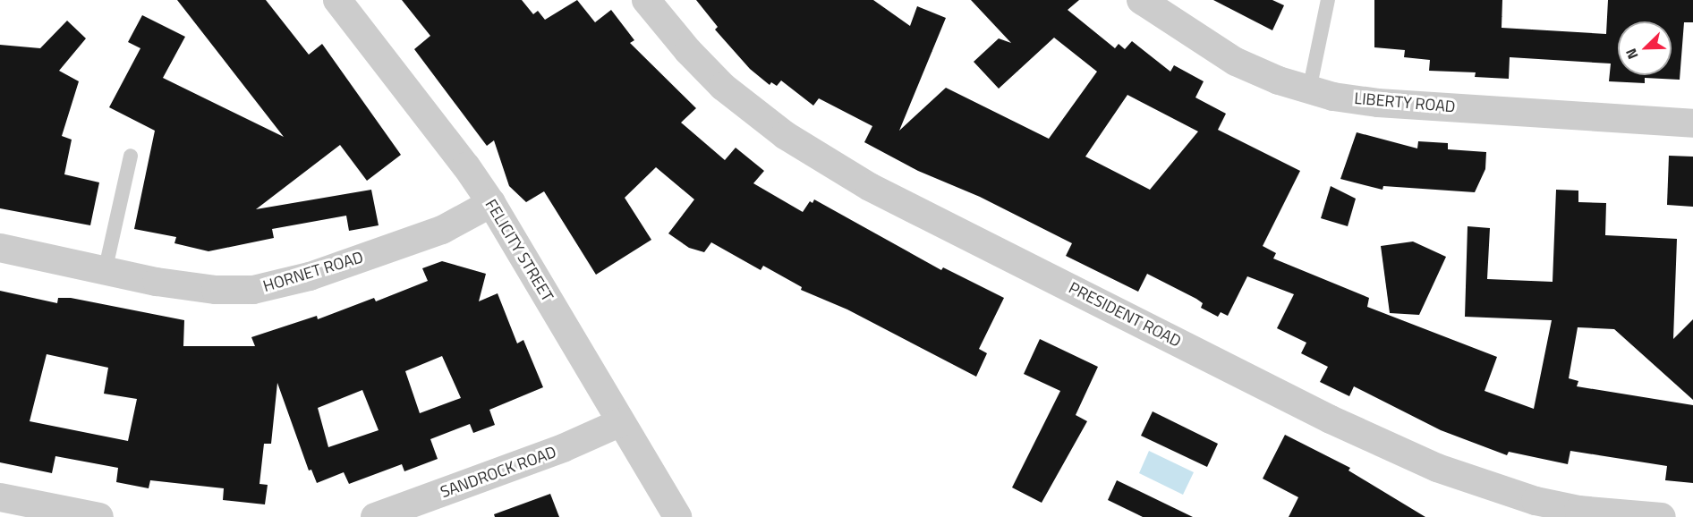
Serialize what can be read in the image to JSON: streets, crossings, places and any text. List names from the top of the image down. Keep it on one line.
{"streets":{"street":["LIBERTY ROAD","FELICITY STREET","HORNET ROAD","PRESIDENT ROAD","SANDROCK ROAD"]},"crossings":[["FELICITY STREET","HORNET ROAD"],["FELICITY STREET","SANDROCK ROAD"]],"north":"bottom left"}
